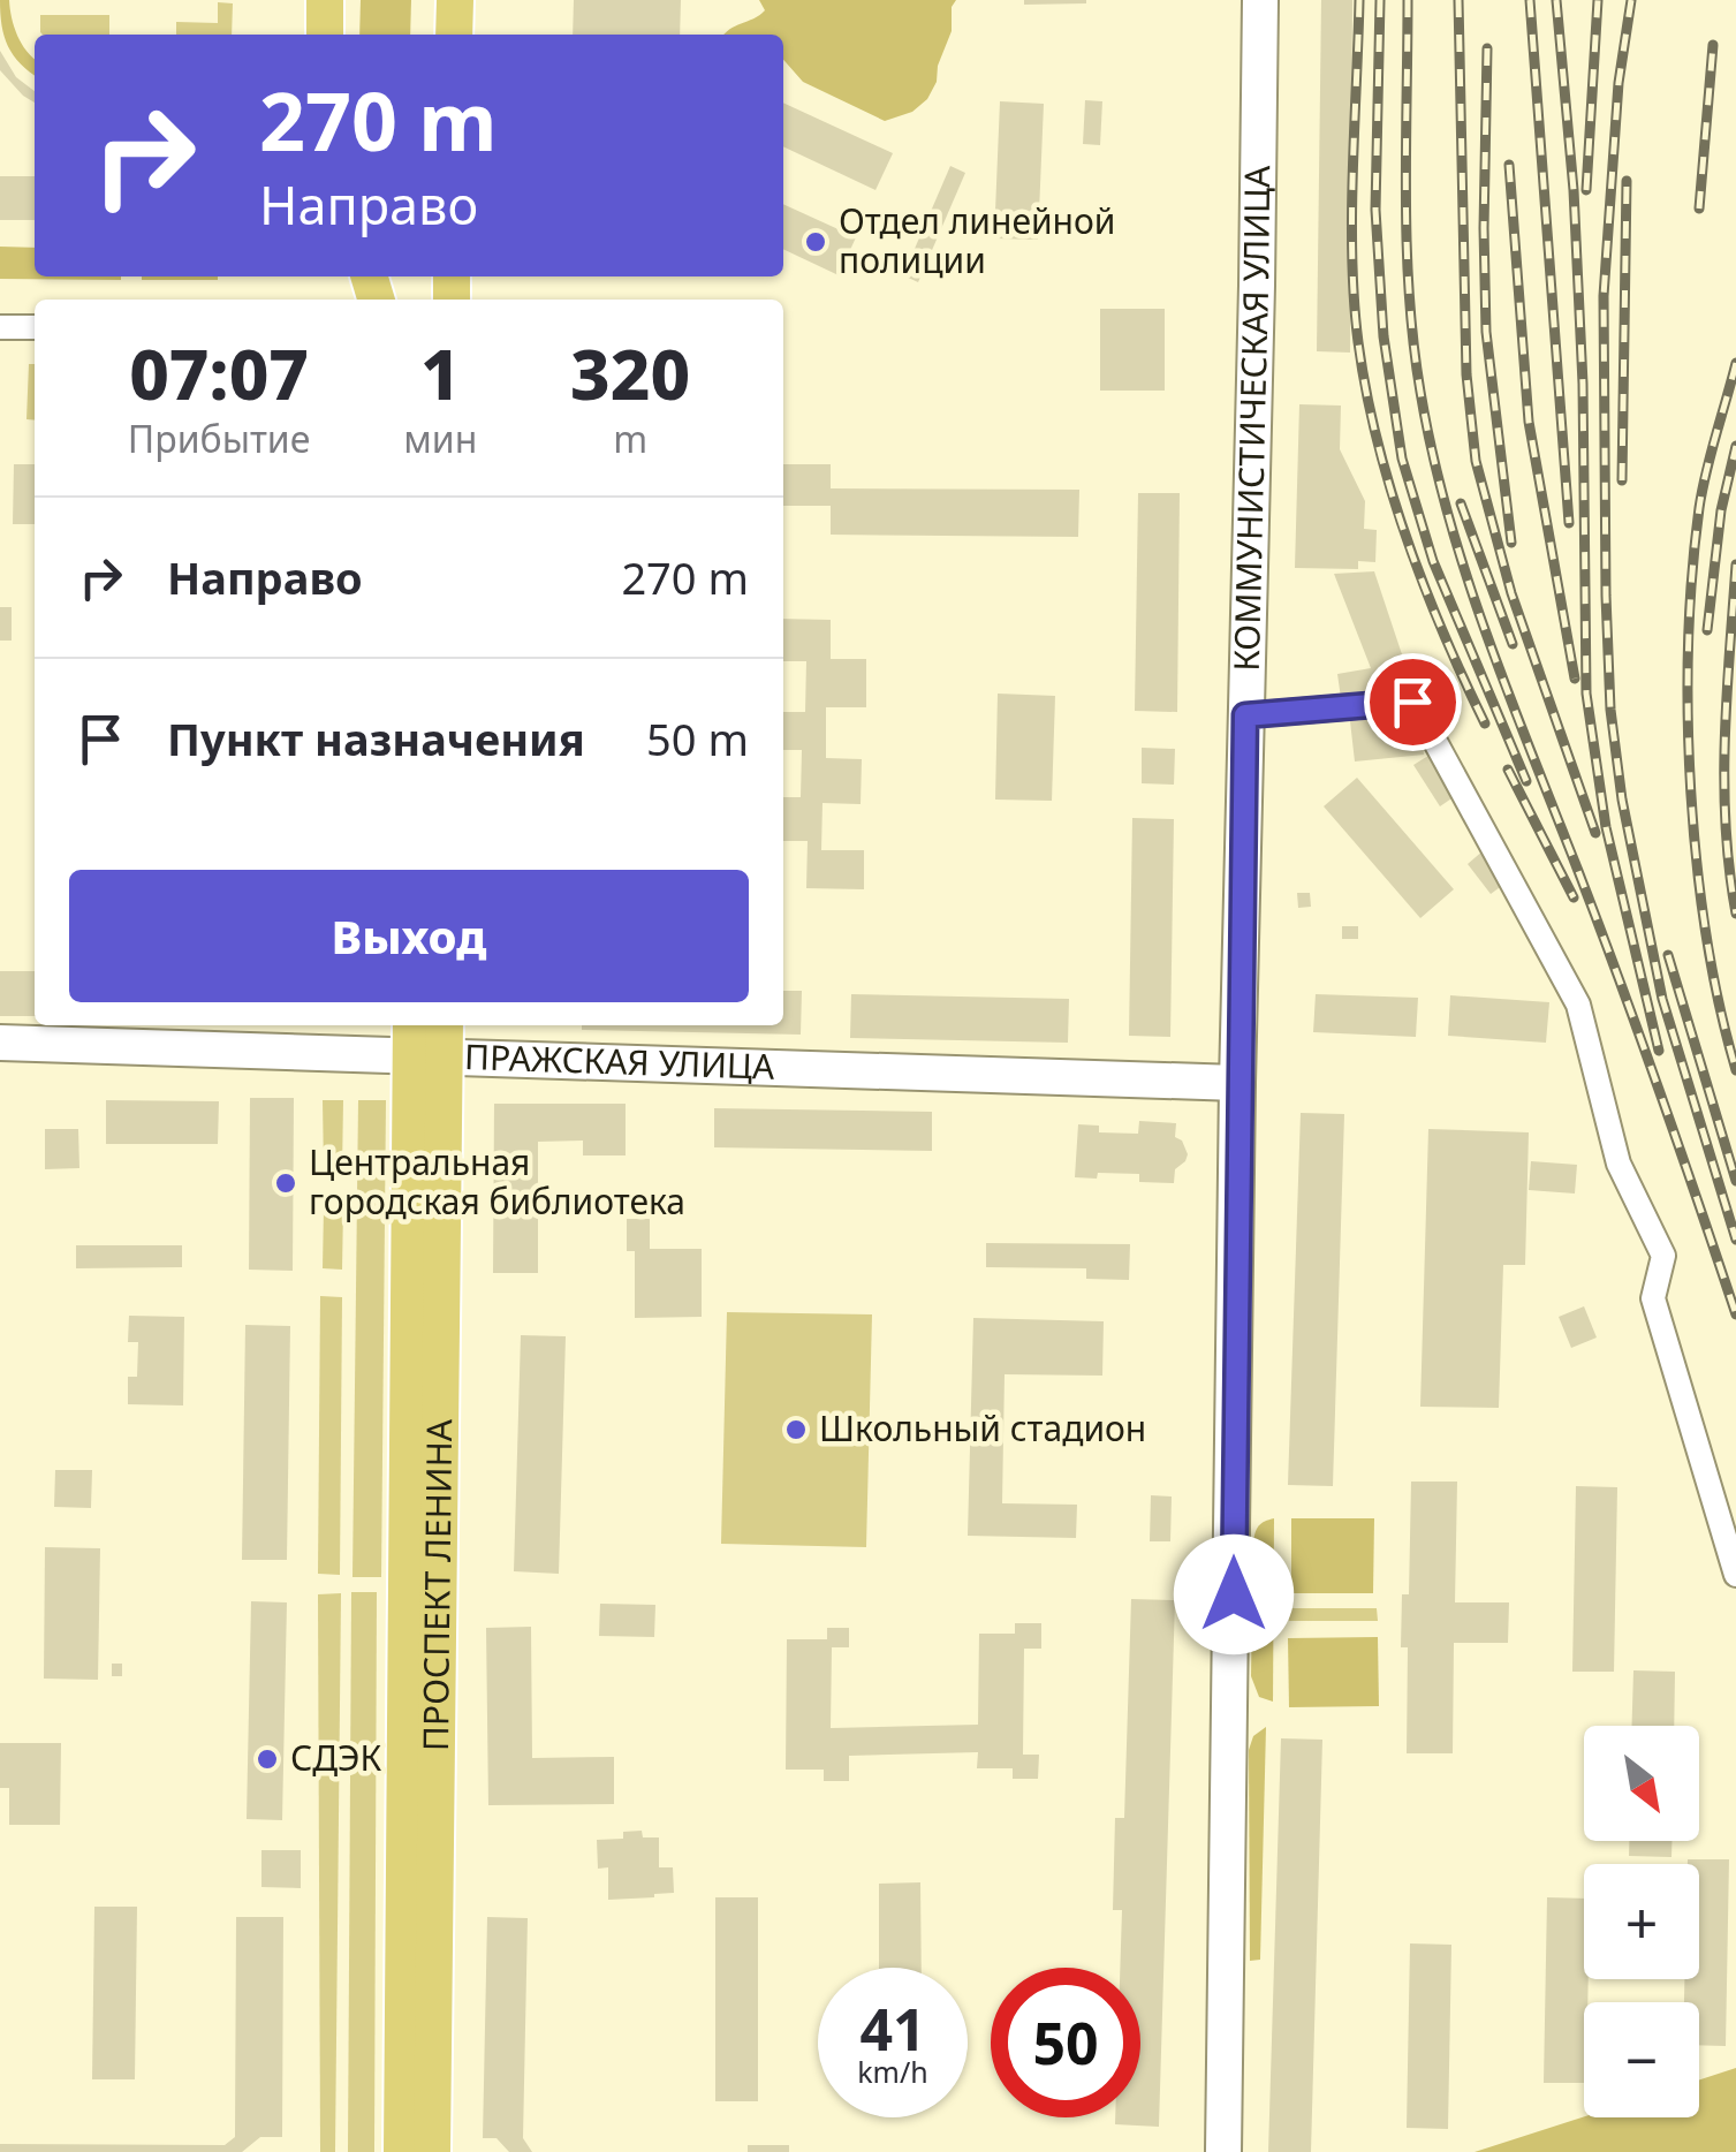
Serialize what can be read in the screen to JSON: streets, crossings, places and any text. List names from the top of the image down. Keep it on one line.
{"streets":{"main road":["КОММУНИСТИЧЕСКАЯ УЛИЦА","ПРАЖСКАЯ УЛИЦА","ПРОСПЕКТ ЛЕНИНА"]},"crossings":[["КОММУНИСТИЧЕСКАЯ УЛИЦА","ПРАЖСКАЯ УЛИЦА"],["ПРАЖСКАЯ УЛИЦА","ПРОСПЕКТ ЛЕНИНА"]],"places":["Отдел линейной полиции","Центральная городская библиотека","Школьный стадион","СДЭК"],"north":"bottom right","page":{"turn":["270 m","Направо"],"eta":["07:07","Прибытие","1","мин","320","m"],"list":[{"name":"Направо","value":"270 m"},{"name":"Пункт назначения","value":"50 m"}],"buttons":"Выход","map_buttons":["+","−"],"speed":"41 km/h","limit":"50"}}
